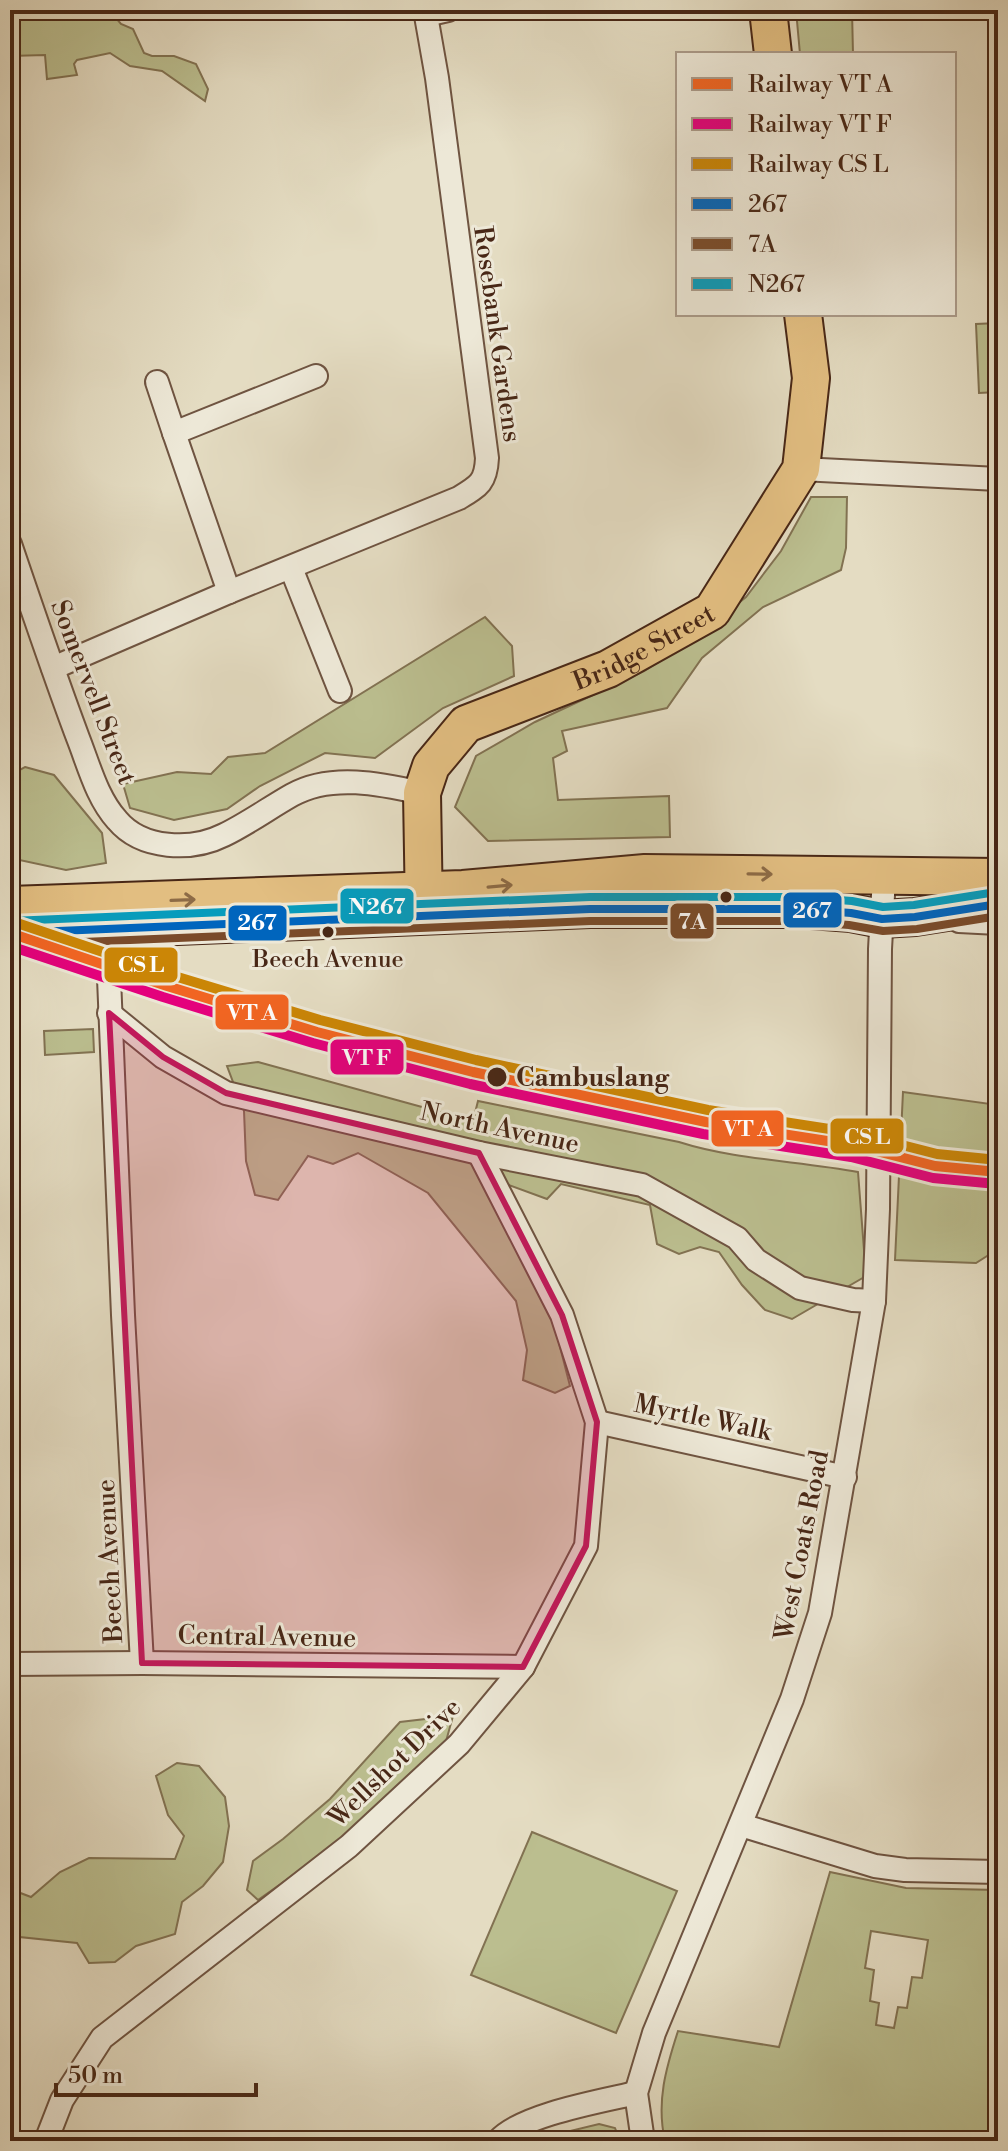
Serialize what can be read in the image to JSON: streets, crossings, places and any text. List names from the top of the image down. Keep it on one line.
{"streets":{"main road":["Bridge Street"],"street":["Rosebank Gardens","Somervell Street","North Avenue","Myrtle Walk","West Coats Road","Beech Avenue","Central Avenue","Wellshot Drive"]},"crossings":[["Rosebank Gardens","Somervell Street"],["Bridge Street","Somervell Street"],["North Avenue","West Coats Road"],["North Avenue","Beech Avenue"],["North Avenue","Wellshot Drive"],["Myrtle Walk","West Coats Road"],["Myrtle Walk","Wellshot Drive"],["Beech Avenue","Central Avenue"],["Central Avenue","Wellshot Drive"]],"places":["Beech Avenue","Cambuslang"],"lines":["transit line N267","transit line 267","transit line 7A"],"legend":["Railway VT A","Railway VT F","Railway CS L","267","7A","N267"],"scale_bar":"50 m"}
